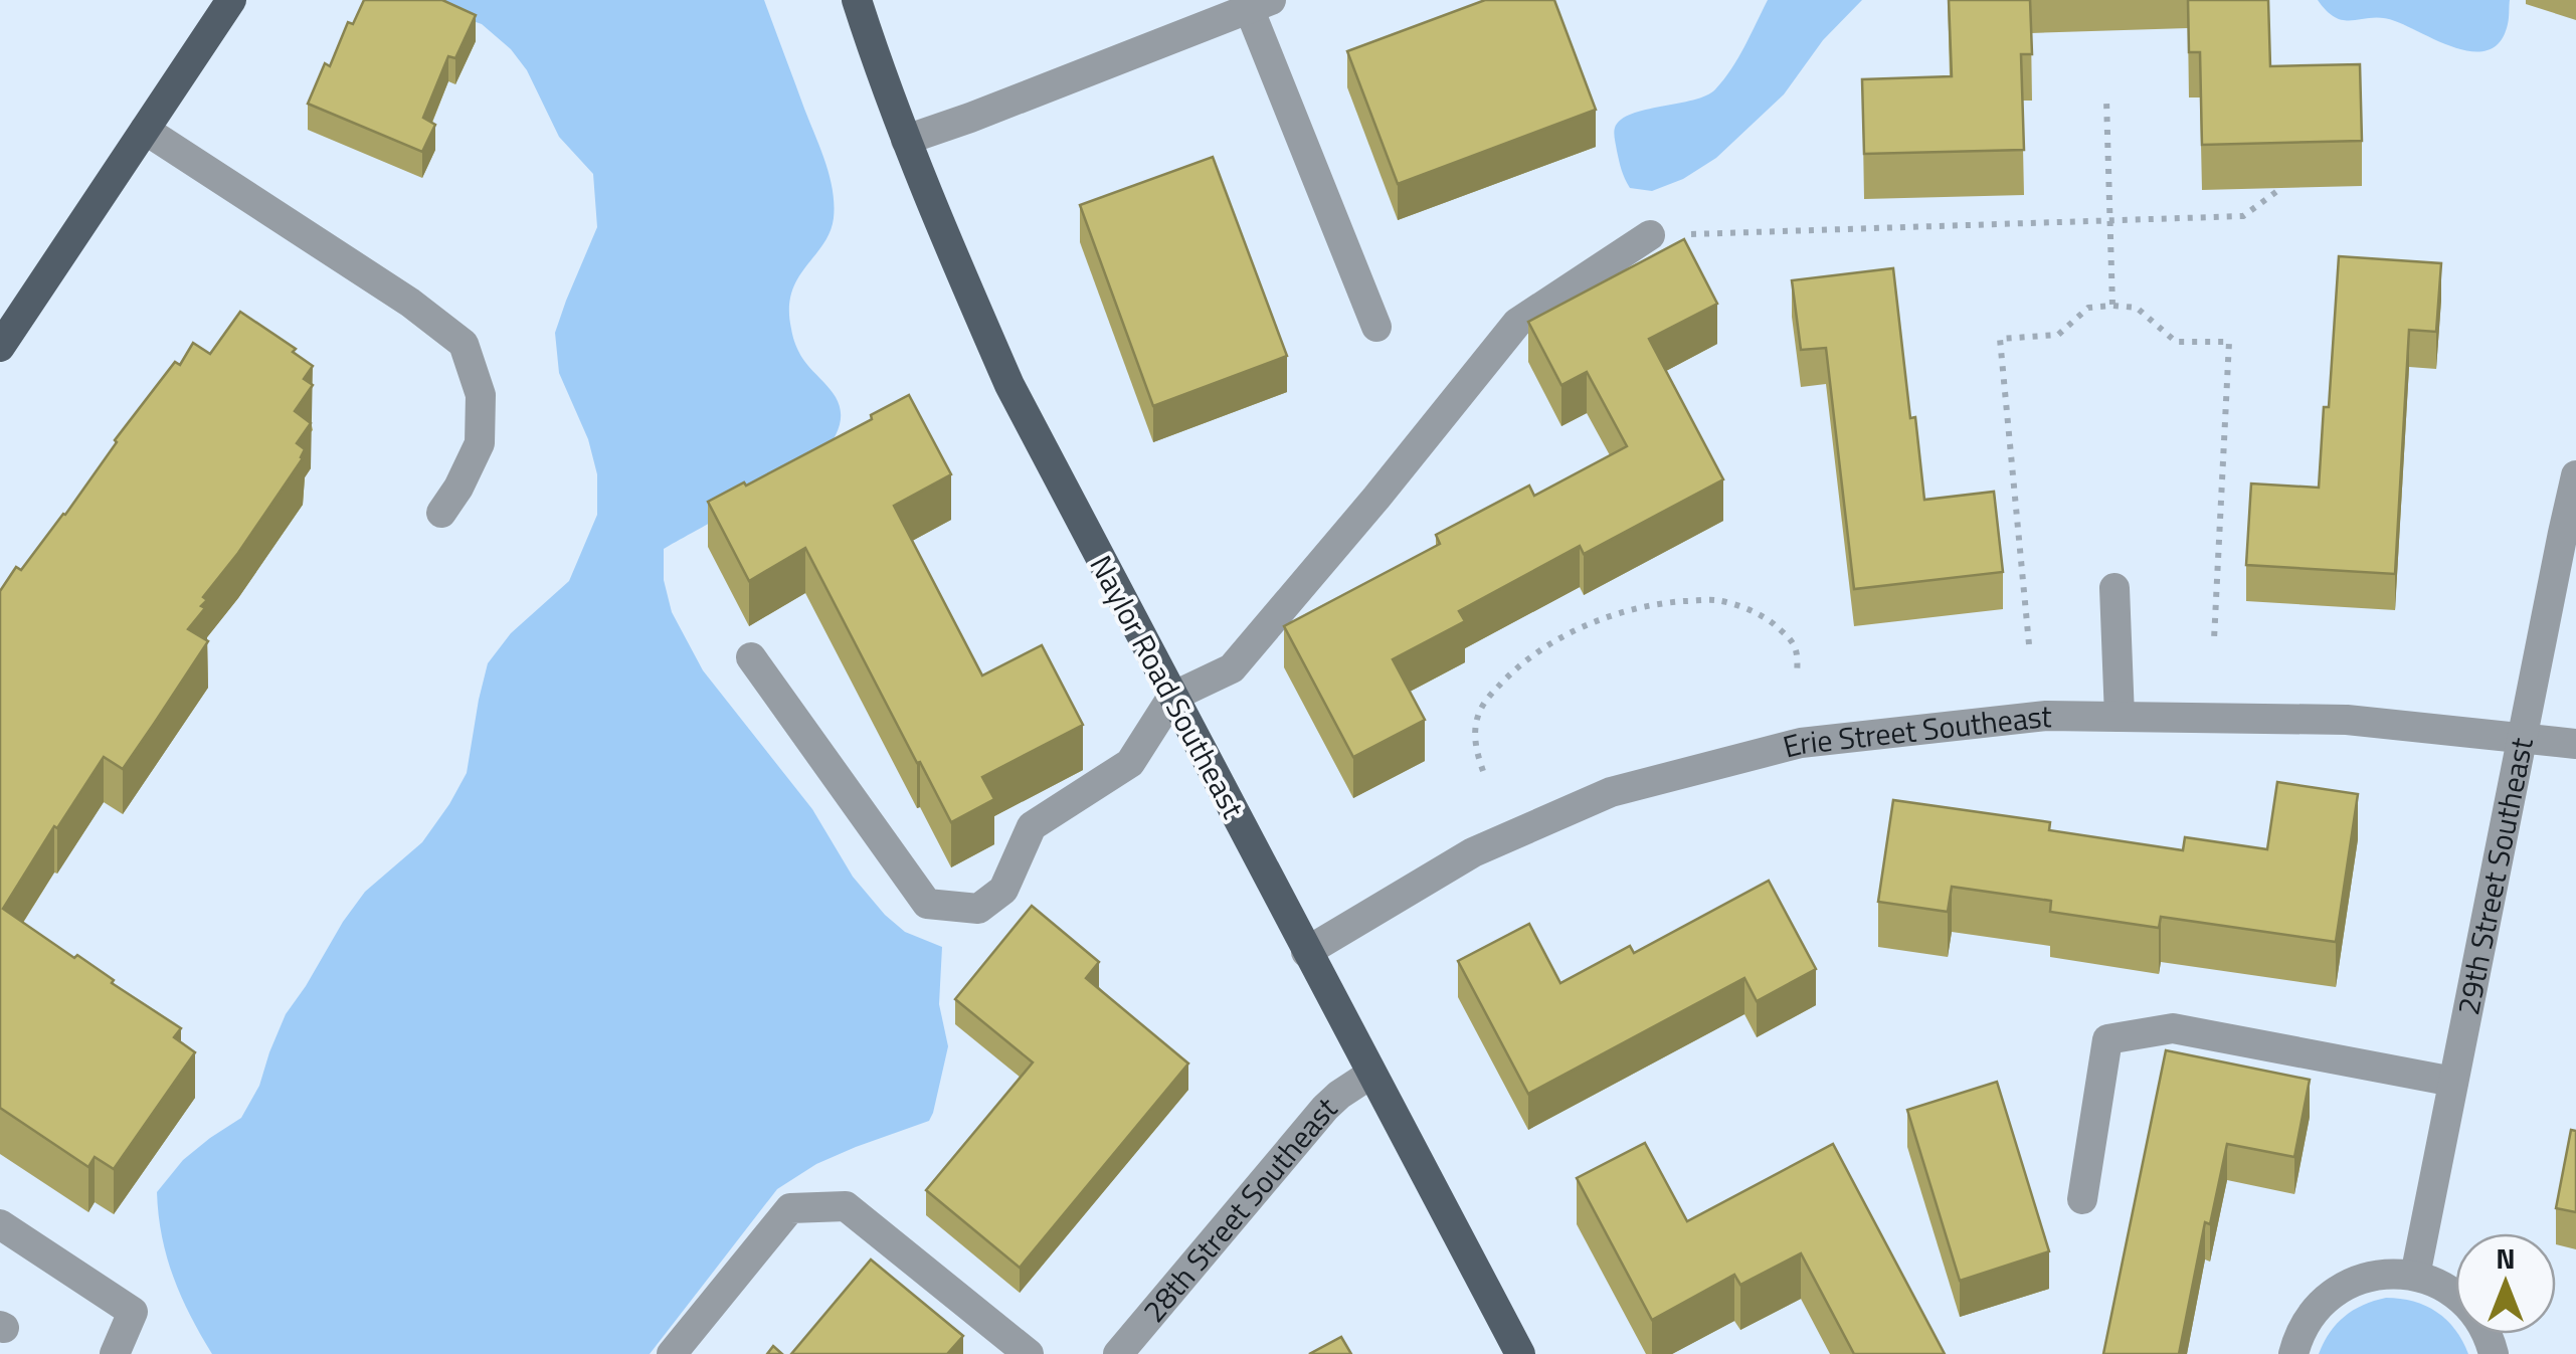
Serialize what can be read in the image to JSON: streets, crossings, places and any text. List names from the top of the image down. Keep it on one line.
{"streets":{"main road":["Naylor Road Southeast"],"street":["Erie Street Southeast","29th Street Southeast","28th Street Southeast"]},"crossings":[["Naylor Road Southeast","Erie Street Southeast"],["Naylor Road Southeast","28th Street Southeast"],["Erie Street Southeast","29th Street Southeast"]],"north":"top"}
